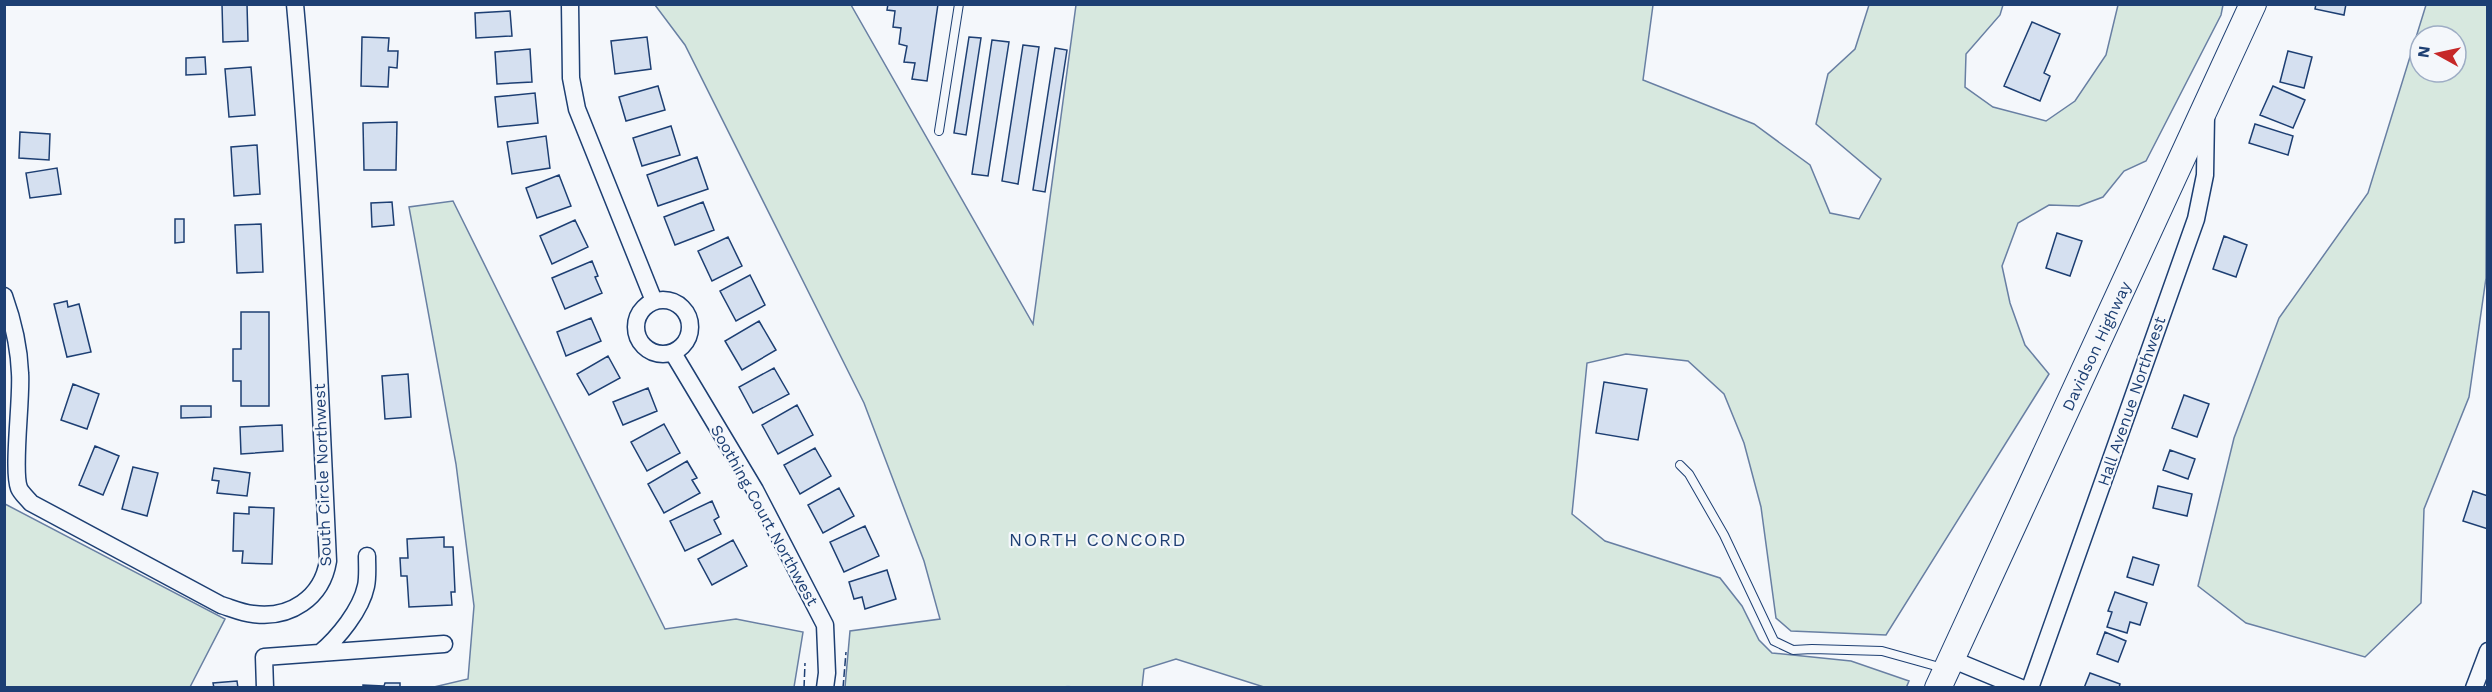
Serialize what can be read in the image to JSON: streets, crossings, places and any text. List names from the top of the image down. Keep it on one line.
{"streets":{"main road":["Davidson Highway"],"street":["Hall Avenue Northwest","South Circle Northwest","Soothing Court Northwest"]},"crossings":[["Davidson Highway","Hall Avenue Northwest"]],"districts":["NORTH CONCORD"],"north":"left"}
